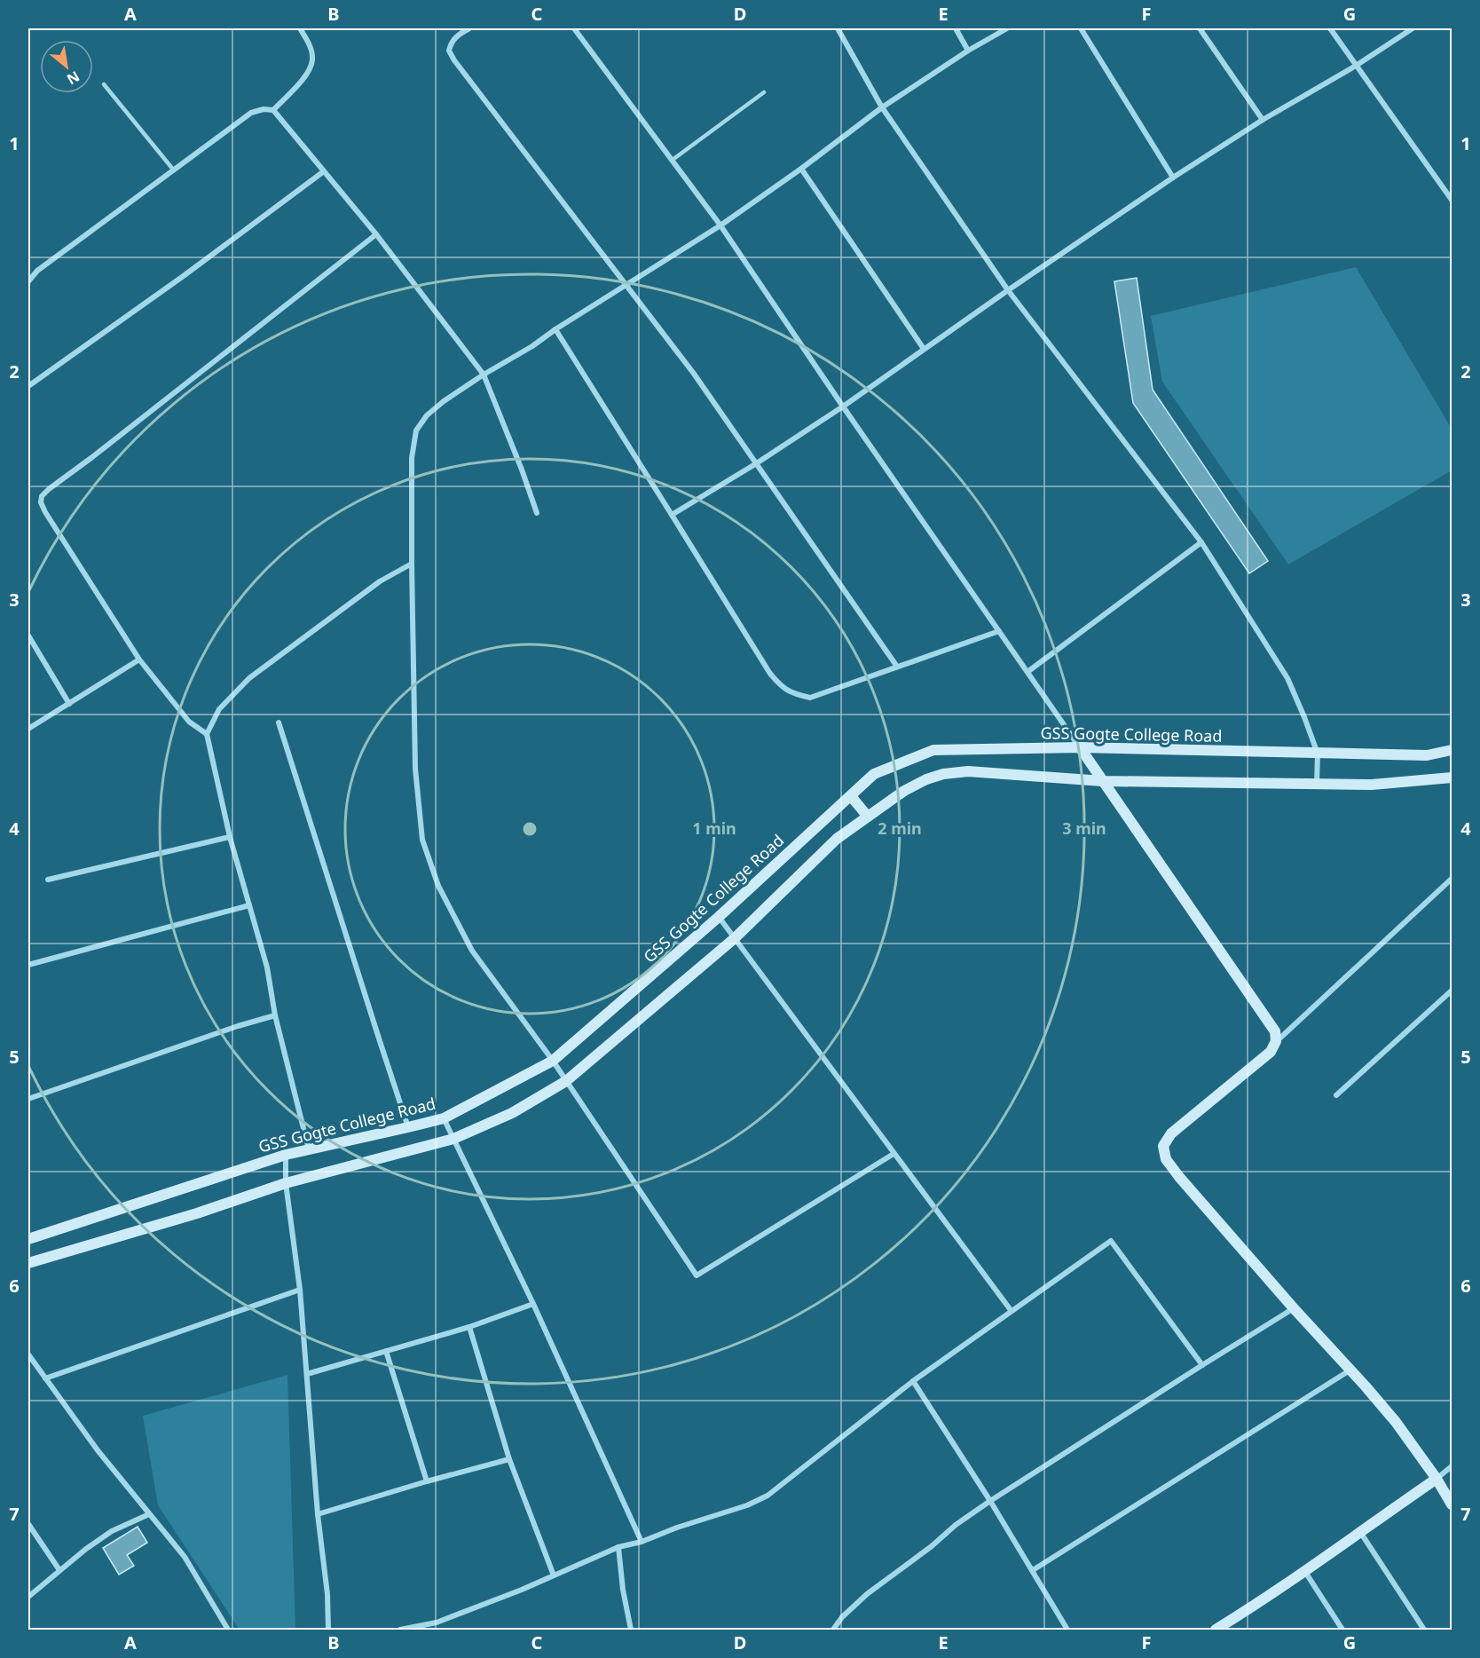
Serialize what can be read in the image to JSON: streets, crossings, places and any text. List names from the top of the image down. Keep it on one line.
{"streets":{"main road":["GSS Gogte College Road"]},"north":"bottom right","grid":{"columns":["A","B","C","D","E","F","G"],"rows":["1","2","3","4","5","6","7"]},"rings":["1 min","2 min","3 min"]}
